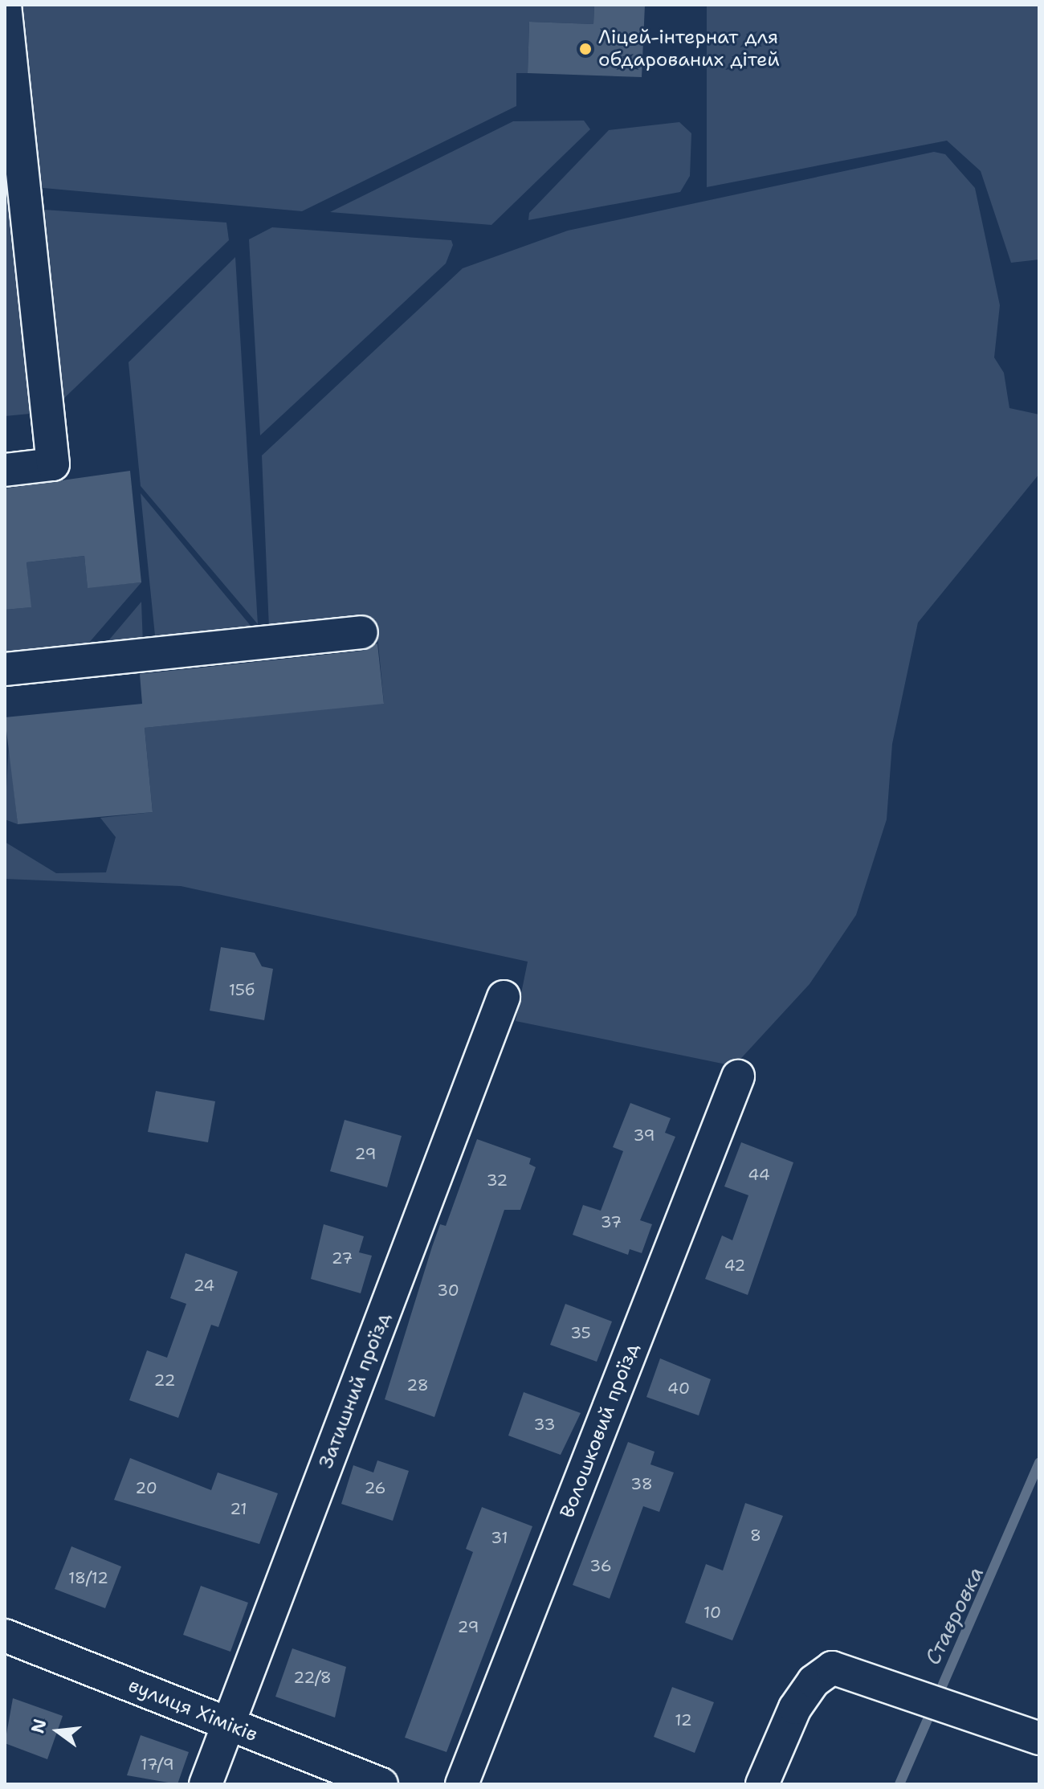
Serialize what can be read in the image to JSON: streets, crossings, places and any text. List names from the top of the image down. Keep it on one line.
{"streets":{"street":["Затишний проїзд","Волошковий проїзд","вулиця Хіміків"]},"crossings":[["Затишний проїзд","вулиця Хіміків"]],"water":["Ставровка"],"places":["Ліцей-інтернат для обдарованих дітей"],"house_numbers":["15б","39","29","44","32","37","27","42","24","30","35","22","28","40","33","38","20","26","21","8","31","36","18/12","10","29","22/8","12","17/9"],"north":"left"}
